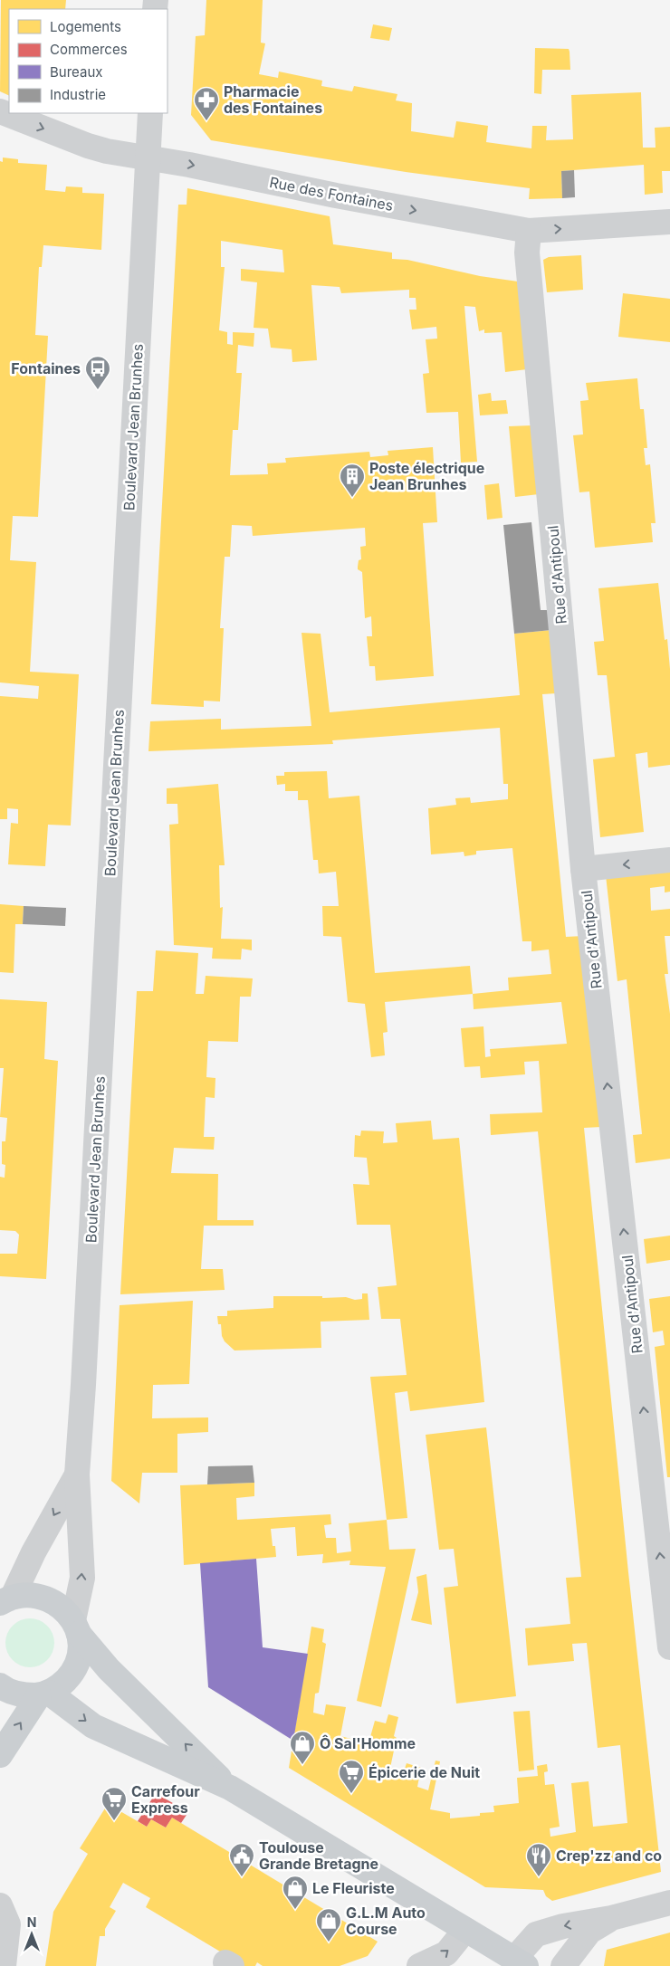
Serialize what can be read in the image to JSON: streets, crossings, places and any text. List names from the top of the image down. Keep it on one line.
{"streets":{"street":["Rue des Fontaines","Boulevard Jean Brunhes","Rue d'Antipoul"]},"crossings":[["Rue des Fontaines","Boulevard Jean Brunhes"],["Rue des Fontaines","Rue d'Antipoul"]],"one_way":["Rue des Fontaines","Rue d'Antipoul"],"places":{"pharmacy":["Pharmacie des Fontaines"],"bus stop":["Fontaines"],"building":["Poste électrique Jean Brunhes"],"shop":["Ô Sal'Homme","Le Fleuriste","G.L.M Auto Course"],"supermarket":["Épicerie de Nuit","Carrefour Express"],"public building":["Toulouse Grande Bretagne"],"restaurant":["Crep'zz and co"]},"legend":["Logements","Commerces","Bureaux","Industrie"],"north":"top"}
